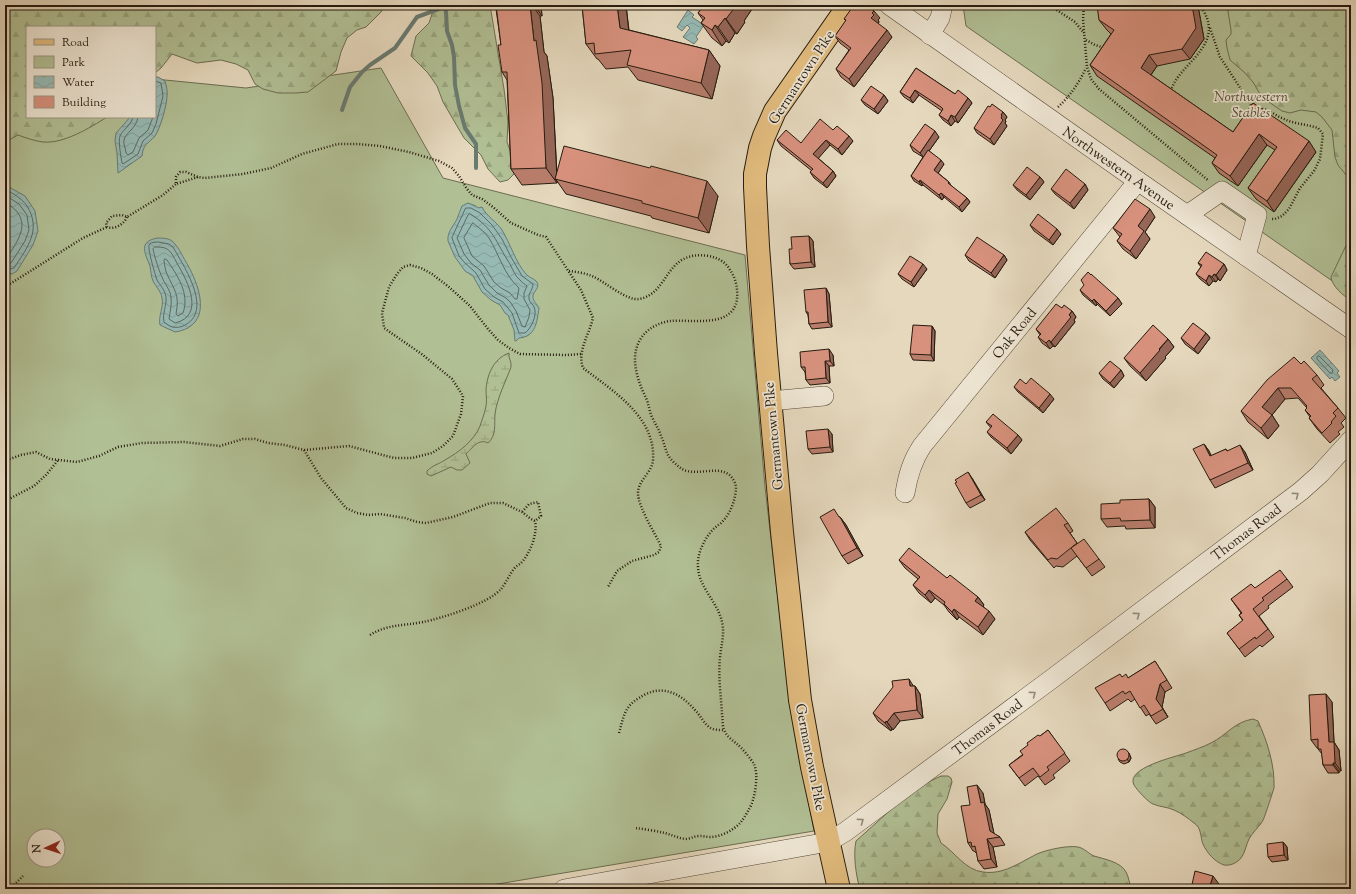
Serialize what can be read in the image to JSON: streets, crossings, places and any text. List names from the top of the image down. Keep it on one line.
{"streets":{"main road":["Germantown Pike"],"street":["Northwestern Avenue","Oak Road","Thomas Road"]},"crossings":[["Germantown Pike","Thomas Road"],["Northwestern Avenue","Oak Road"]],"one_way":["Thomas Road"],"parks":["Northwestern Stables"],"legend":["Road","Park","Water","Building"],"north":"left"}
